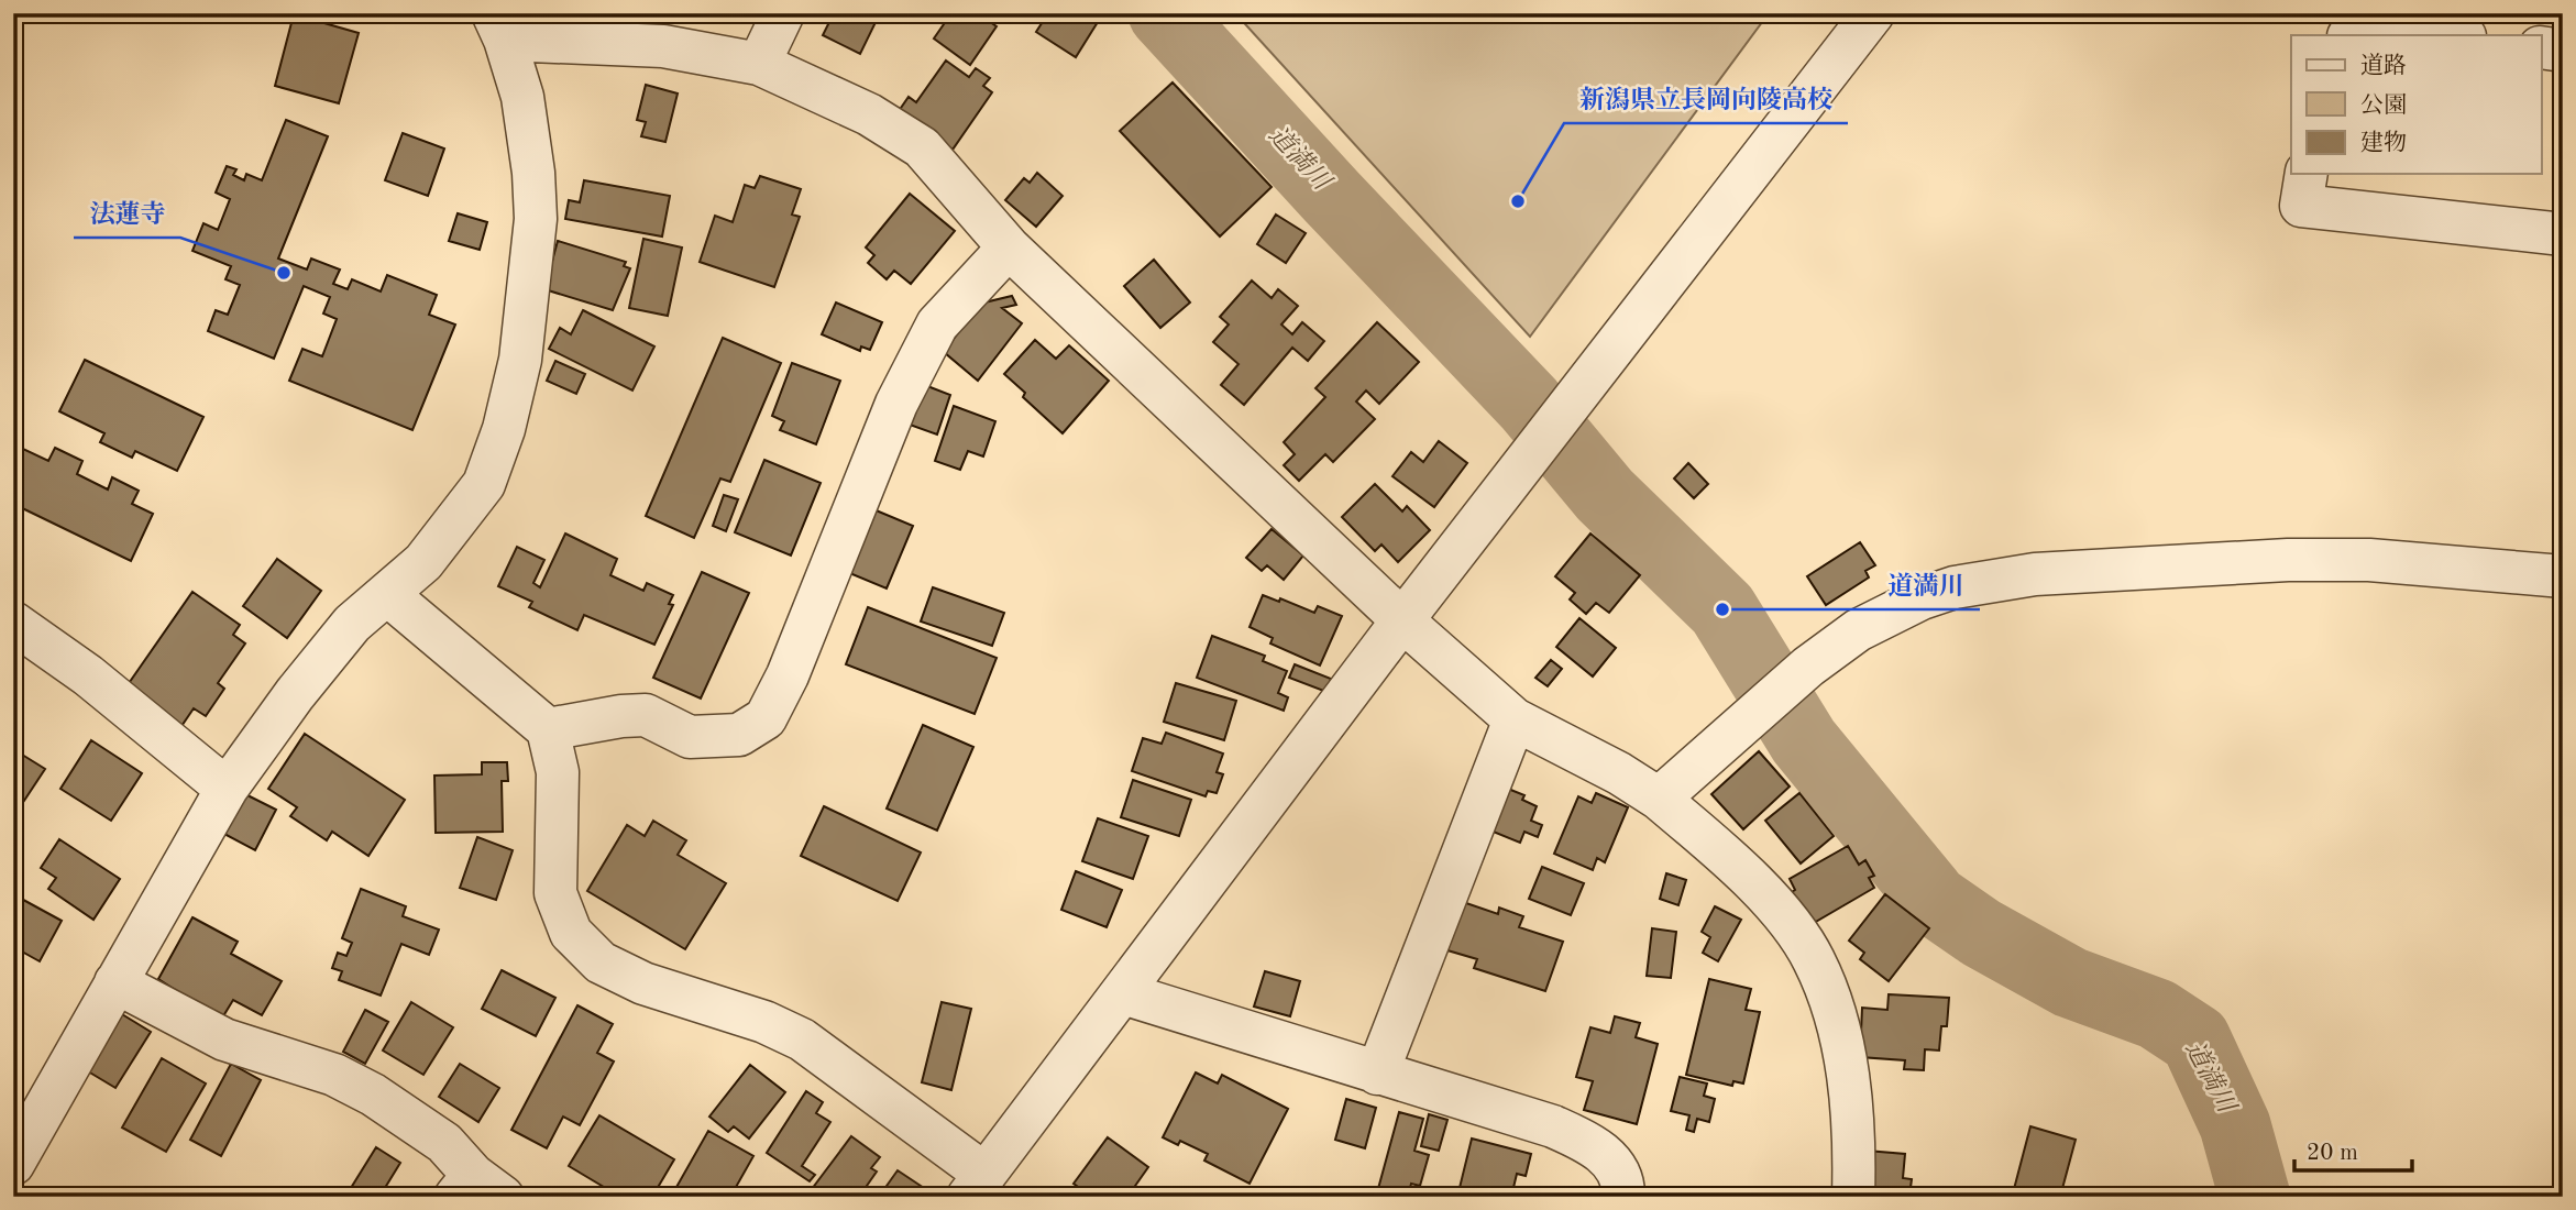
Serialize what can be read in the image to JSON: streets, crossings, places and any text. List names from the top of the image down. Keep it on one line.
{"water":["道満川"],"places":["新潟県立長岡向陵高校","法蓮寺","道満川"],"legend":["道路","公園","建物"],"scale_bar":"20 m"}
